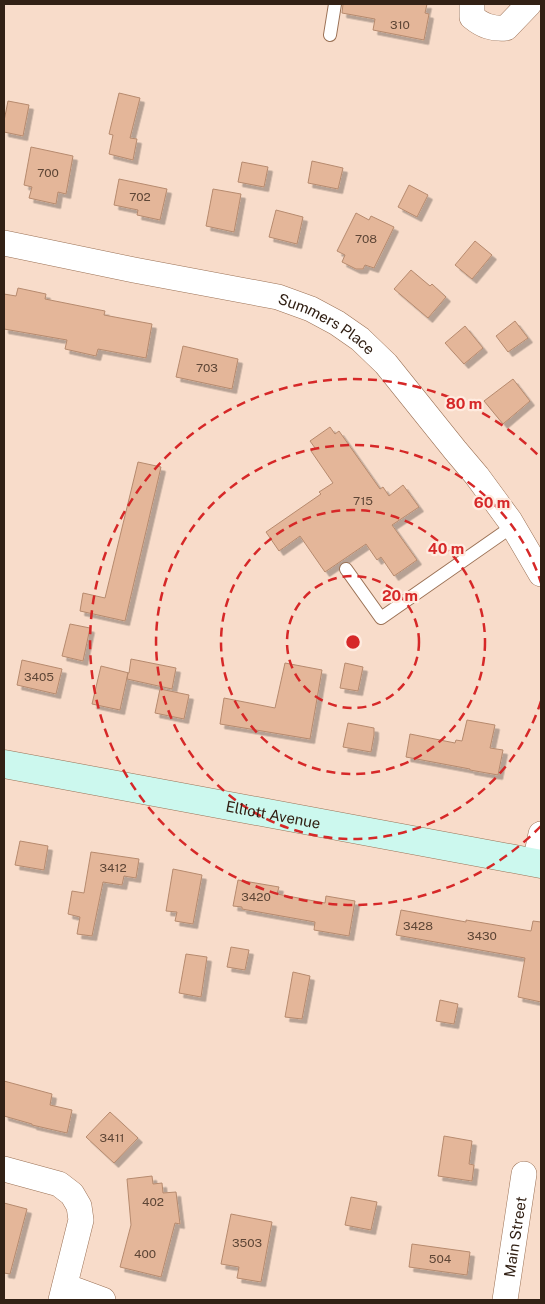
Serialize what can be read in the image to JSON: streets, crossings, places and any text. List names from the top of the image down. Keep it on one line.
{"streets":{"street":["Summers Place","Elliott Avenue","Main Street"]},"house_numbers":["310","700","702","708","703","715","3405","3412","3420","3428","3430","3411","402","3503","400","504"],"rings":["80 m","60 m","40 m","20 m"]}
